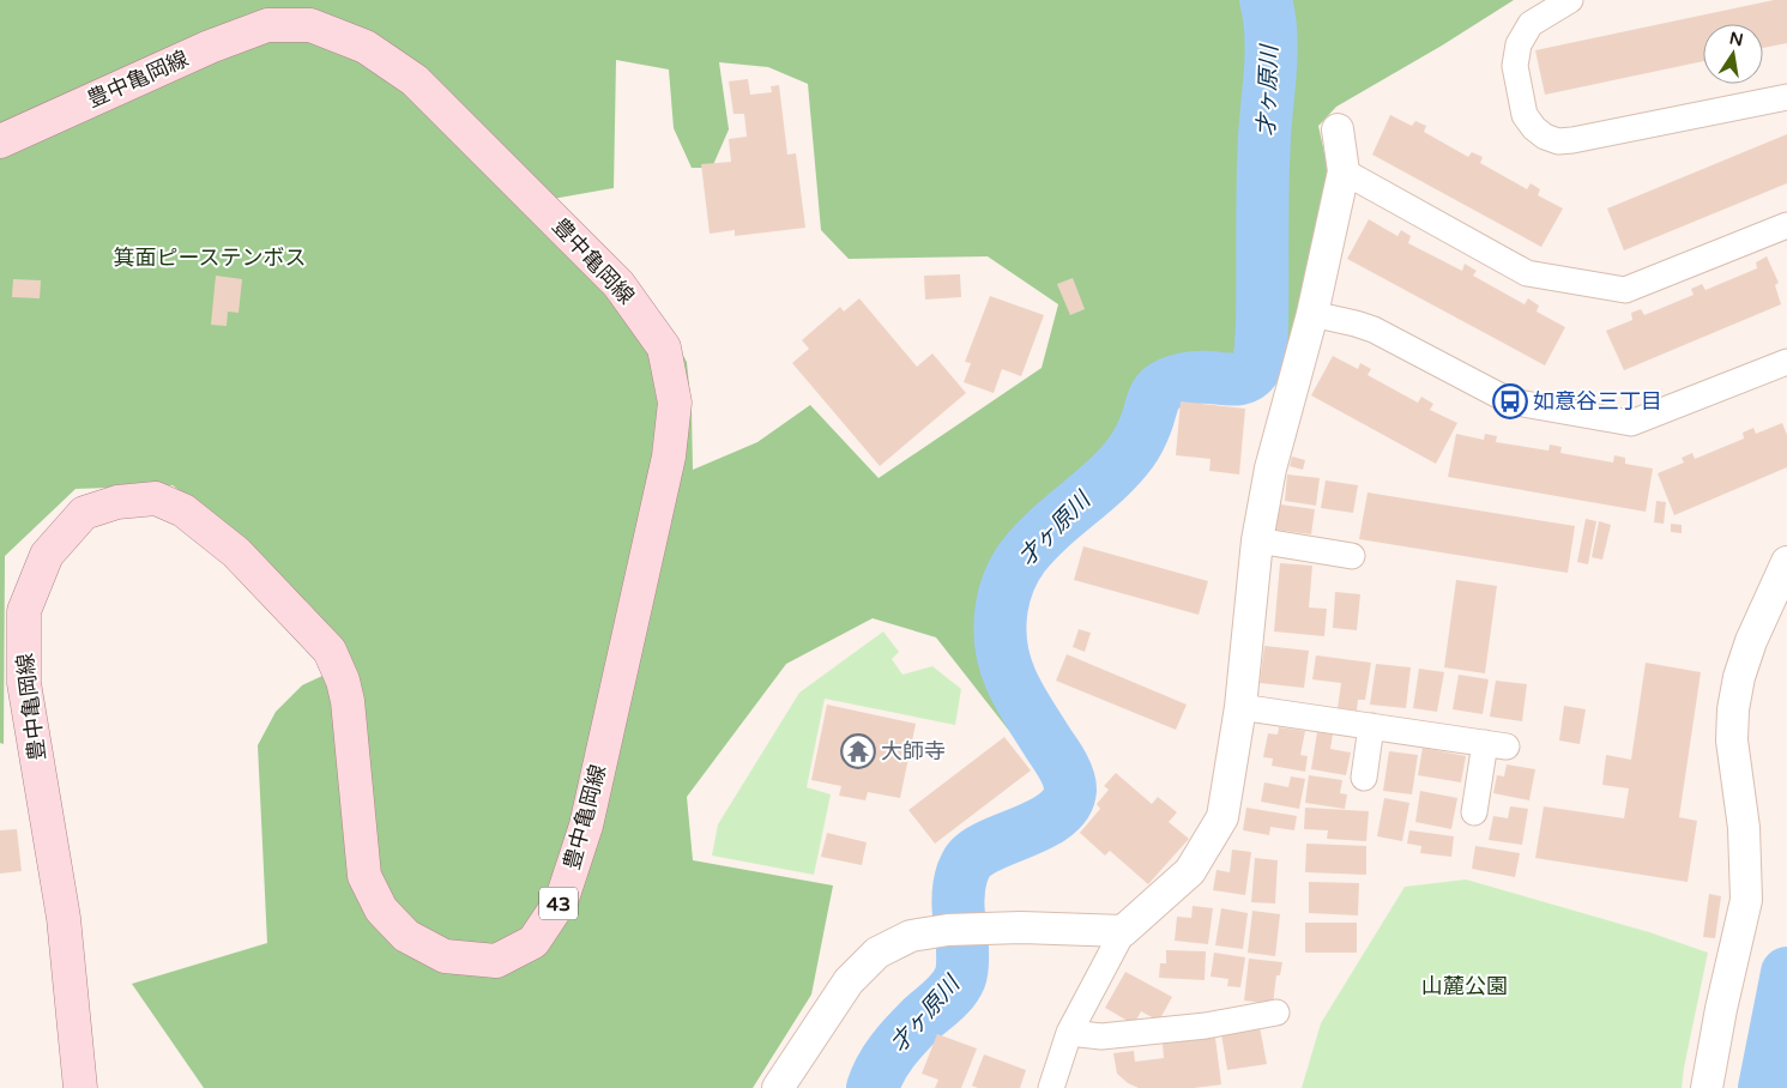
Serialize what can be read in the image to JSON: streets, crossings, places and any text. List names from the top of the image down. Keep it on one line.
{"streets":{"main road":["豊中亀岡線","43"]},"water":["才ヶ原川"],"parks":["箕面ピーステンボス","山麓公園"],"places":{"bus stop":["如意谷三丁目"],"temple":["大師寺"]},"north":"top"}
